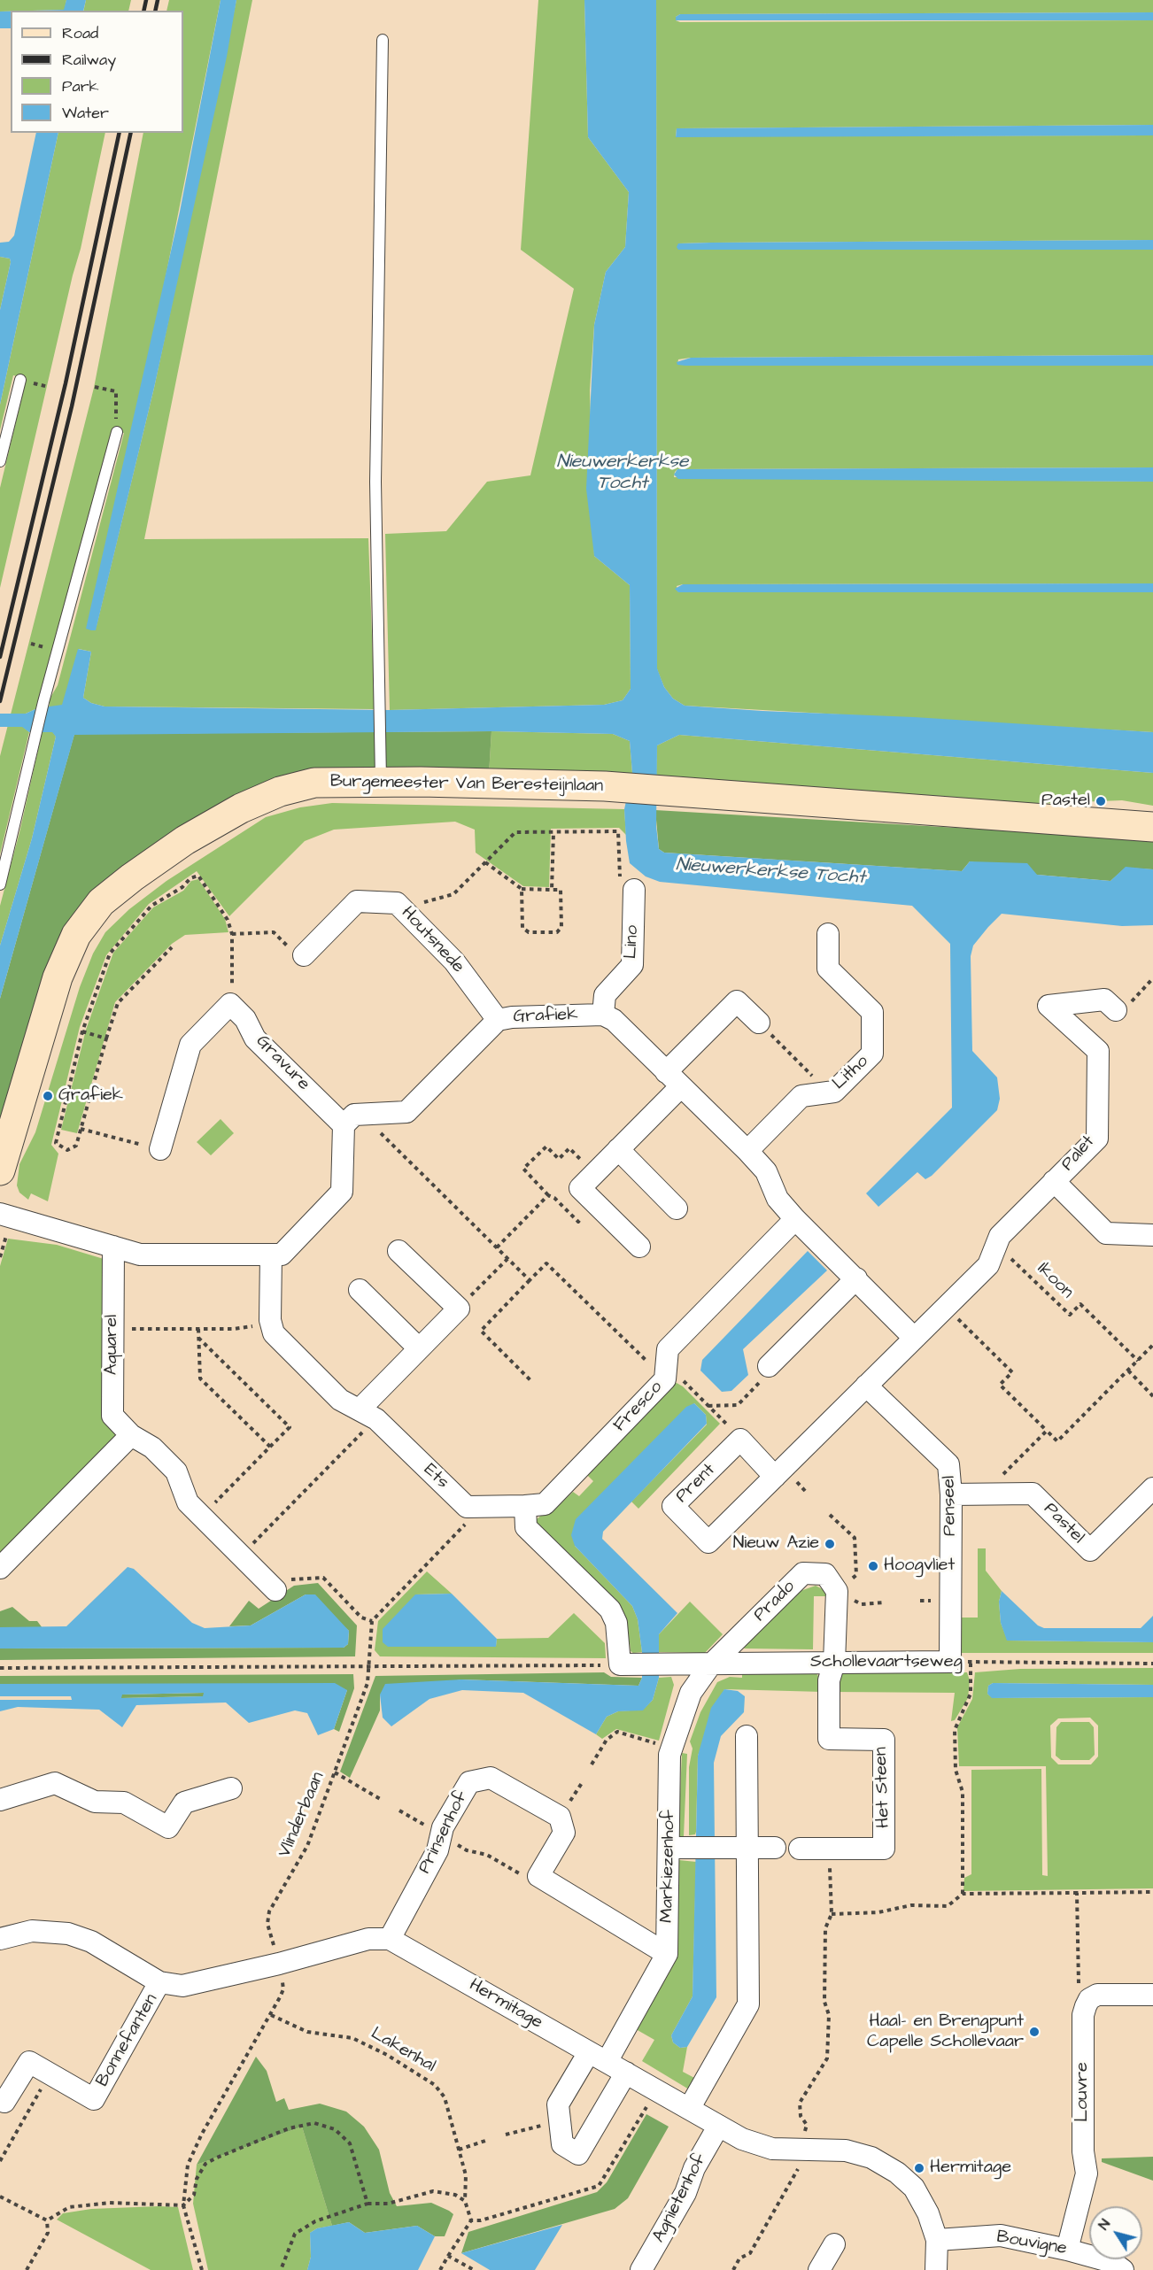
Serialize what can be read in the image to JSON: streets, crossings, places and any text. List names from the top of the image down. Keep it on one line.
{"streets":{"main road":["Burgemeester Van Beresteijnlaan"],"street":["Houtsnede","Lino","Grafiek","Gravure","Litho","Palet","Aquarel","Fresco","Ets","Prent","Penseel","Pastel","Prado","Schollevaartseweg","Het Steen","Prinsenhof","Markiezenhof","Hermitage","Bonnefanten","Louvre","Agnietenhof","Bouvigne"],"path":["Ikoon","Vlinderbaan","Lakenhal"]},"crossings":[["Houtsnede","Grafiek"],["Lino","Grafiek"],["Grafiek","Gravure"],["Grafiek","Litho"],["Grafiek","Palet"],["Grafiek","Fresco"],["Grafiek","Prent"],["Palet","Ikoon"],["Palet","Prent"],["Prent","Penseel"],["Penseel","Pastel"],["Penseel","Schollevaartseweg"],["Prado","Schollevaartseweg"],["Prado","Markiezenhof"],["Schollevaartseweg","Het Steen"],["Schollevaartseweg","Markiezenhof"],["Vlinderbaan","Lakenhal"],["Prinsenhof","Hermitage"],["Markiezenhof","Hermitage"],["Hermitage","Agnietenhof"],["Hermitage","Bouvigne"],["Louvre","Bouvigne"]],"water":["Nieuwerkerkse Tocht"],"places":["Pastel","Grafiek","Nieuw Azie","Hoogvliet","Haal- en Brengpunt Capelle Schollevaar","Hermitage"],"legend":["Road","Railway","Park","Water"],"north":"top left"}
